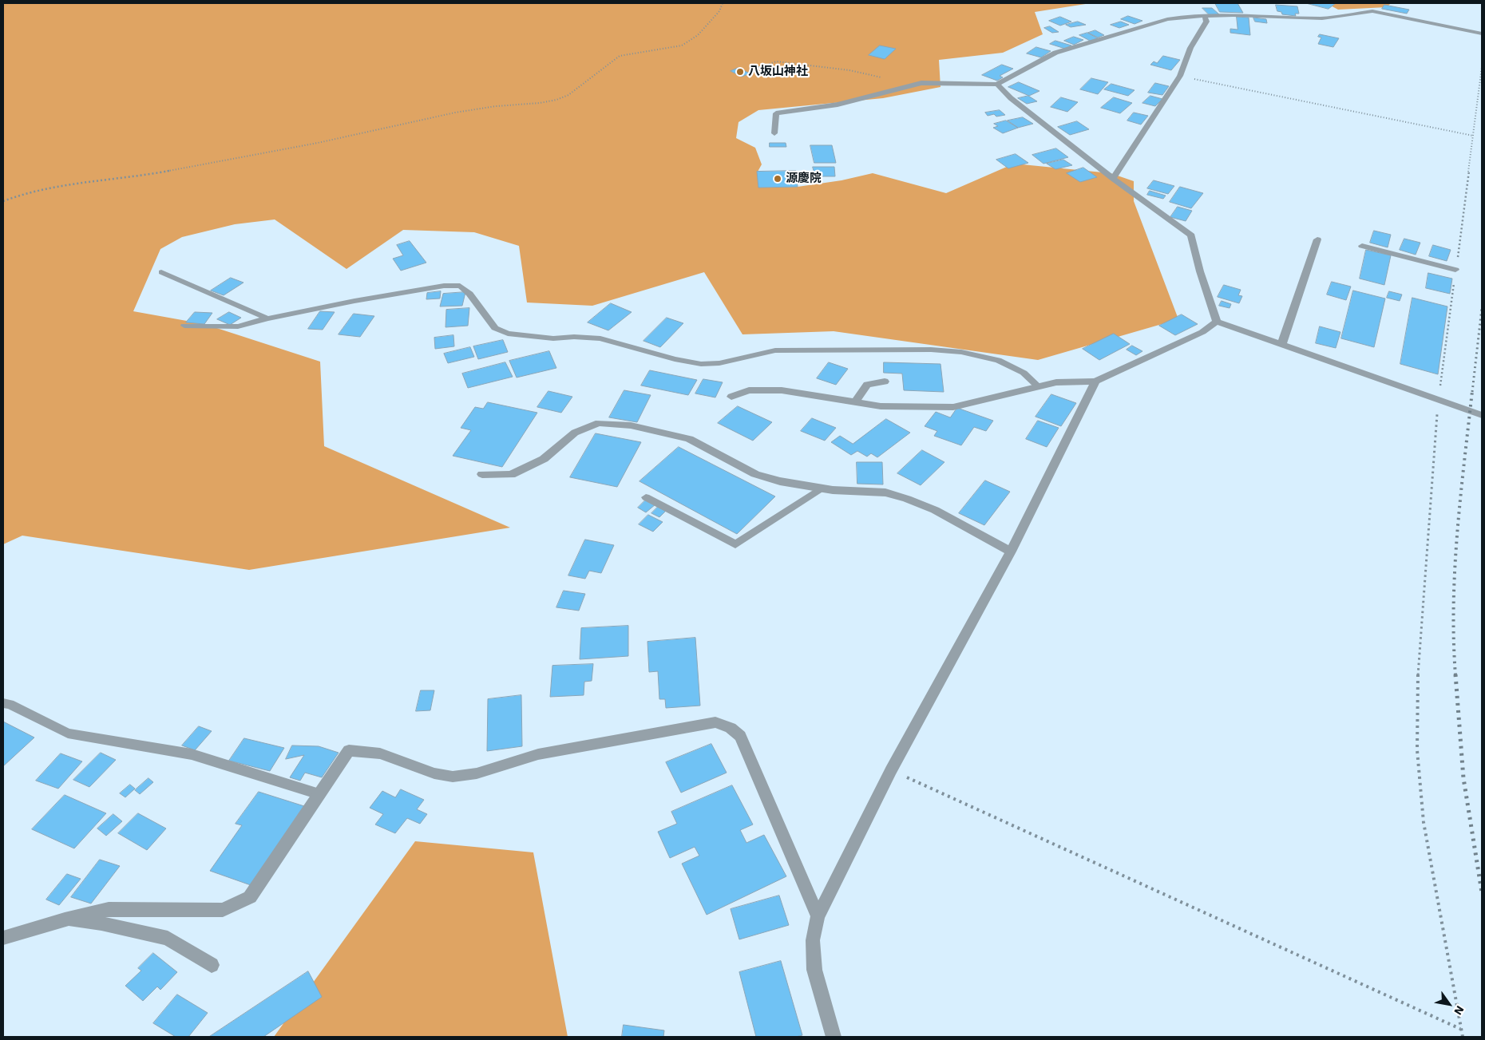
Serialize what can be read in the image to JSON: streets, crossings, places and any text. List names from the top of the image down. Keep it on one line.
{"places":["八坂山神社","源慶院"],"north":"bottom right"}
